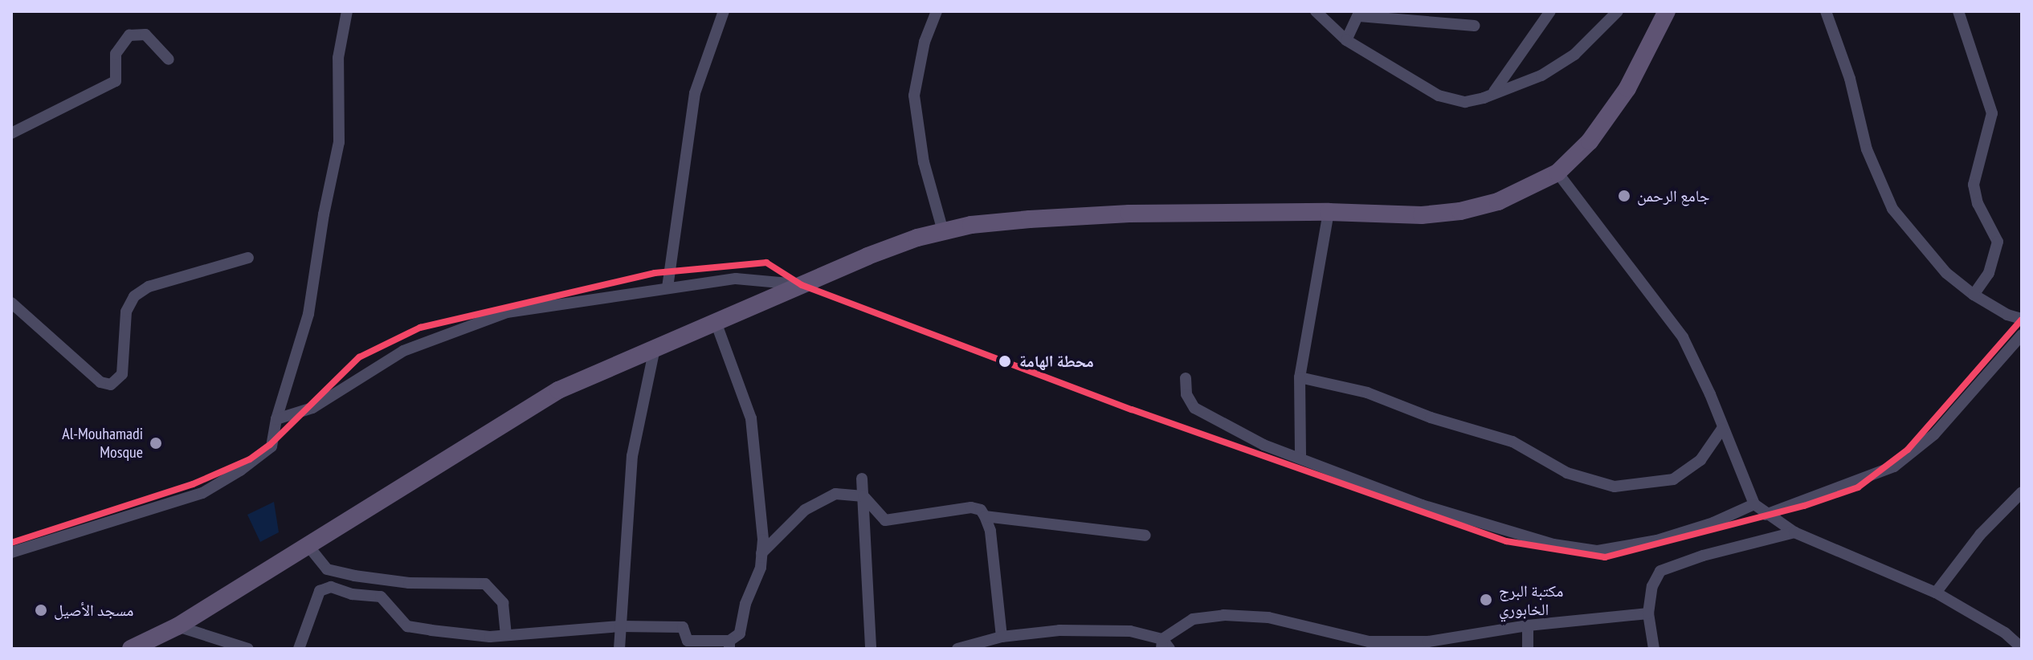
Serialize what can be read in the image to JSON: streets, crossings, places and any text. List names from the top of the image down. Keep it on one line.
{"places":["جامع الرحمن","محطة الهامة","Al-Mouhamadi Mosque","مكتبة البرج الخابوري","مسجد الأصيل"]}
